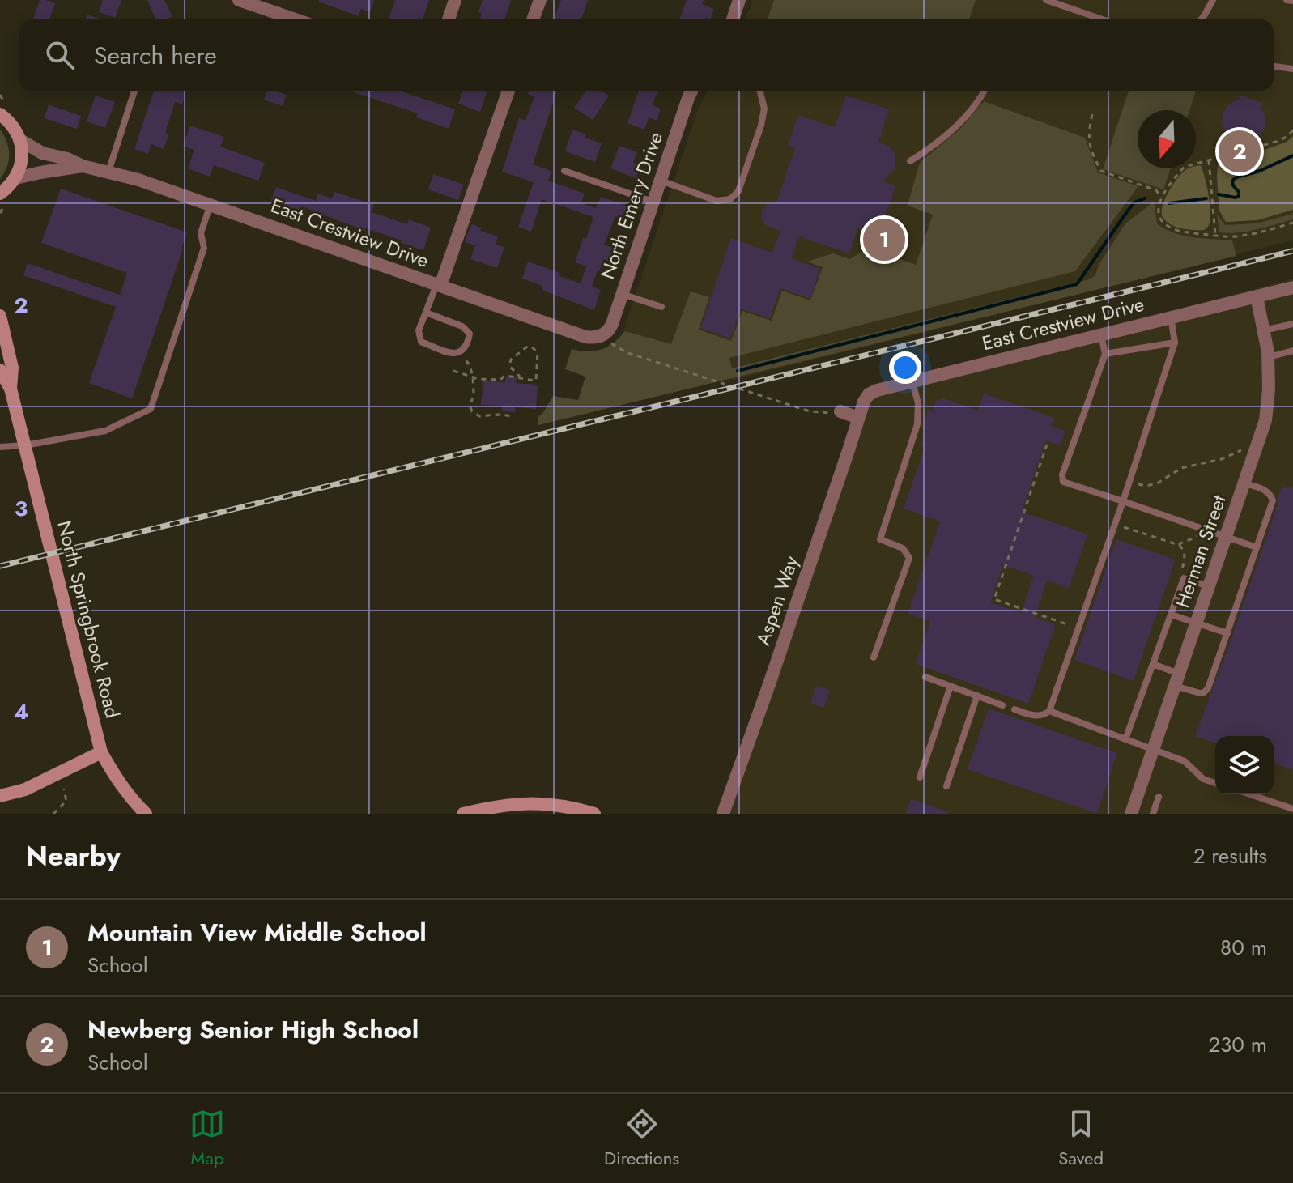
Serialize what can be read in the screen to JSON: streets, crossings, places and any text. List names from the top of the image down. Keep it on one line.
{"streets":{"main road":["North Springbrook Road"],"street":["North Emery Drive","East Crestview Drive","Herman Street","Aspen Way"]},"crossings":[["North Emery Drive","East Crestview Drive"],["East Crestview Drive","Herman Street"],["East Crestview Drive","Aspen Way"]],"north":"bottom","page":{"search":"Search here","pins":["2","1"],"heading":["Nearby","2 results"],"list":[{"mark":"1","name":"Mountain View Middle School","note":"School","value":"80 m"},{"mark":"2","name":"Newberg Senior High School","note":"School","value":"230 m"}],"nav":["Map","Directions","Saved"]},"grid":{"rows":["2","3","4"]}}
